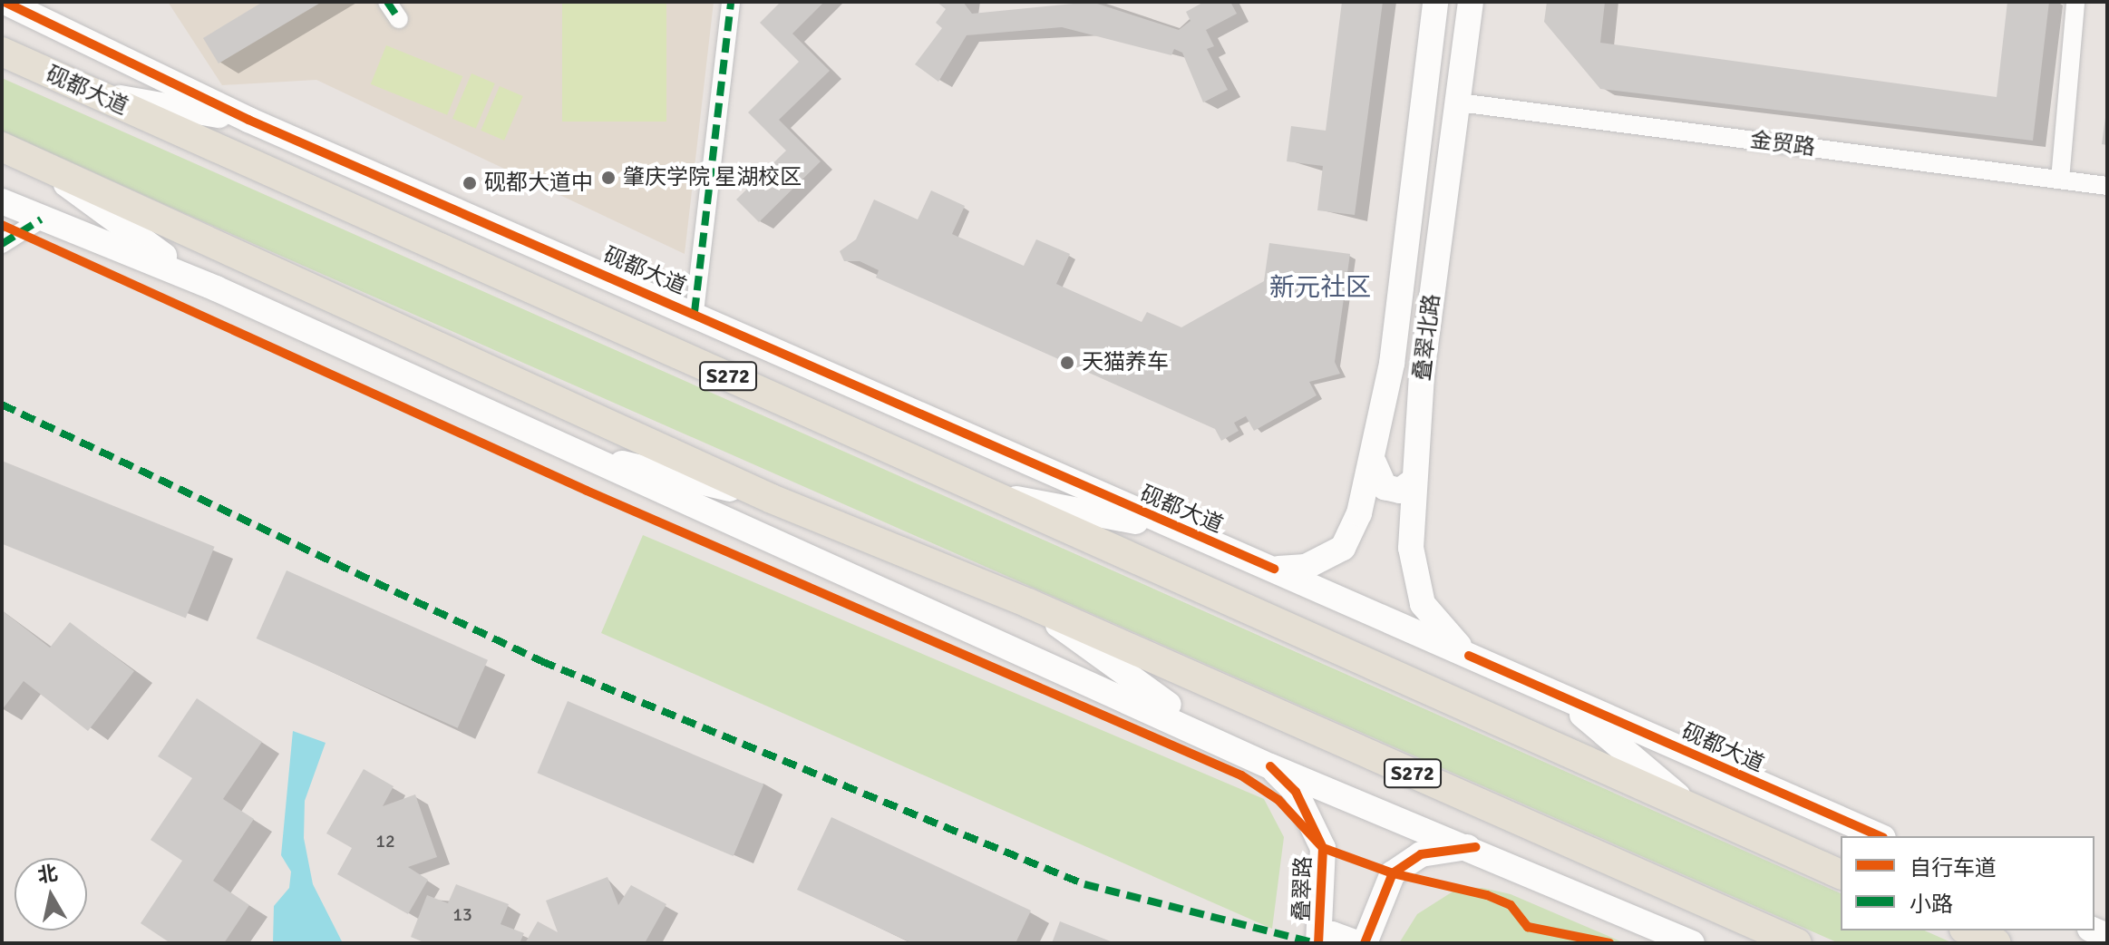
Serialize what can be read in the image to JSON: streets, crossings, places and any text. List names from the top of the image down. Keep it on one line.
{"streets":{"main road":["砚都大道","S272"],"street":["金贸路","叠翠北路","叠翠路"]},"crossings":[["砚都大道","叠翠北路"],["金贸路","叠翠北路"]],"districts":["新元社区"],"places":["肇庆学院 星湖校区","砚都大道中","天猫养车"],"house_numbers":["12","13"],"legend":["自行车道","小路"],"north":"top"}
